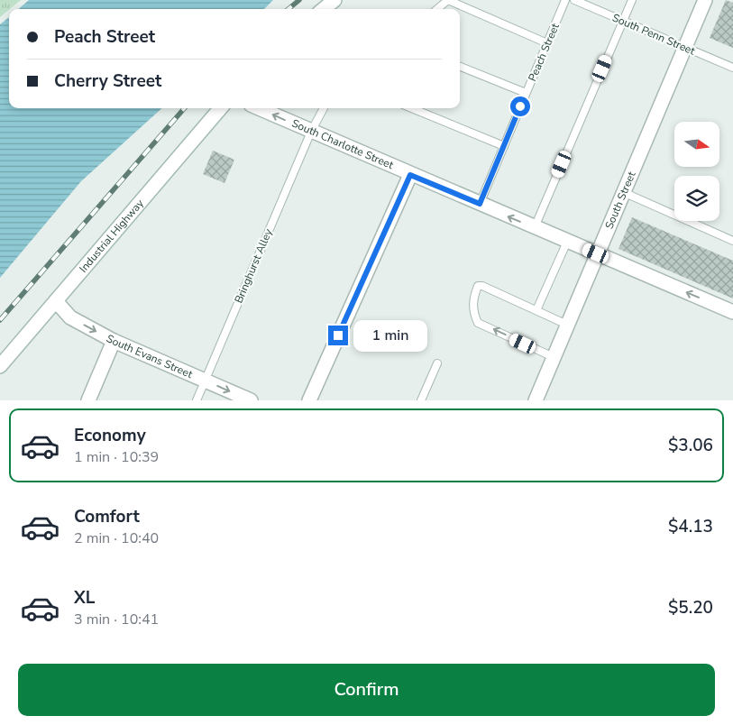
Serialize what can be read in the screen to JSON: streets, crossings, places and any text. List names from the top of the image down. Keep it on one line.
{"streets":{"street":["South Charlotte Street","South Street","Industrial Highway","South Evans Street"],"lane":["South Penn Street","Peach Street","Bringhurst Alley"]},"crossings":[["South Penn Street","South Street"],["Peach Street","South Charlotte Street"],["South Charlotte Street","South Street"],["South Charlotte Street","Bringhurst Alley"],["Industrial Highway","South Evans Street"],["Bringhurst Alley","South Evans Street"]],"one_way":["South Charlotte Street","South Evans Street"],"north":"right","page":{"banner":["Peach Street","Cherry Street"],"bubble":"1 min","list":[{"name":"Economy","note":"1 min · 10:39","value":"$3.06"},{"name":"Comfort","note":"2 min · 10:40","value":"$4.13"},{"name":"XL","note":"3 min · 10:41","value":"$5.20"}],"buttons":"Confirm"}}
